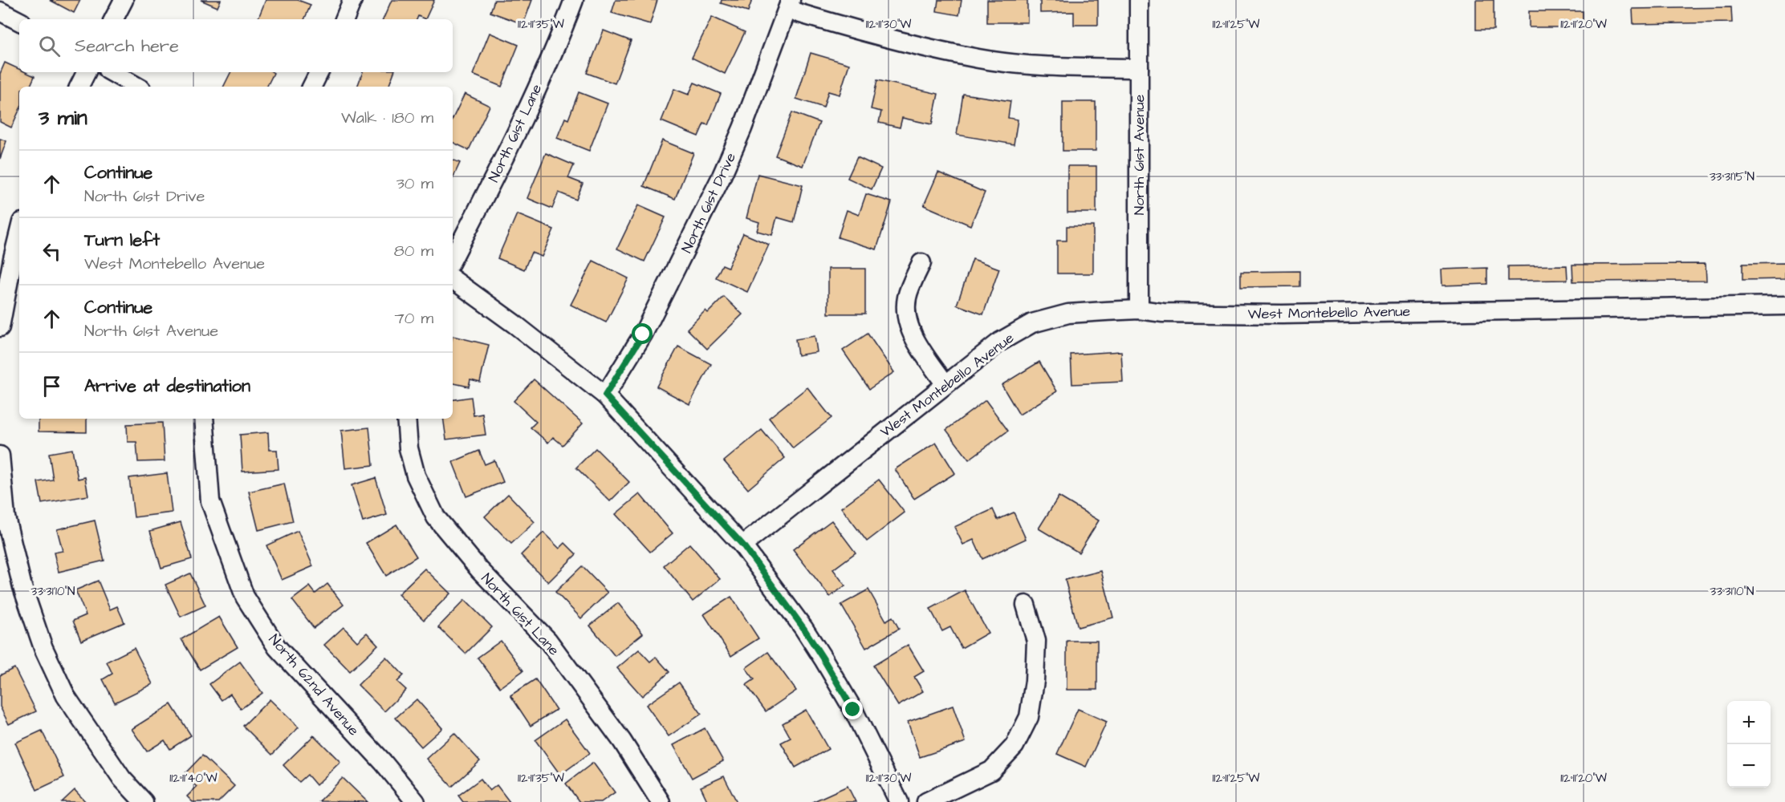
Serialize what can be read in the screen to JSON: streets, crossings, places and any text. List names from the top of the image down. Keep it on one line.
{"streets":{"street":["North 61st Lane","North 61st Avenue","North 61st Drive","West Montebello Avenue","North 62nd Avenue"]},"crossings":[["North 61st Avenue","West Montebello Avenue"]],"page":{"search":"Search here","heading":["3 min","Walk · 180 m"],"list":[["Continue","North 61st Drive","30 m"],["Turn left","West Montebello Avenue","80 m"],["Continue","North 61st Avenue","70 m"],"Arrive at destination"],"map_buttons":["+","−"]},"coordinates":["112°11'35\"W","112°11'30\"W","112°11'25\"W","112°11'20\"W","33°31'15\"N","33°31'10\"N","112°11'40\"W"]}
